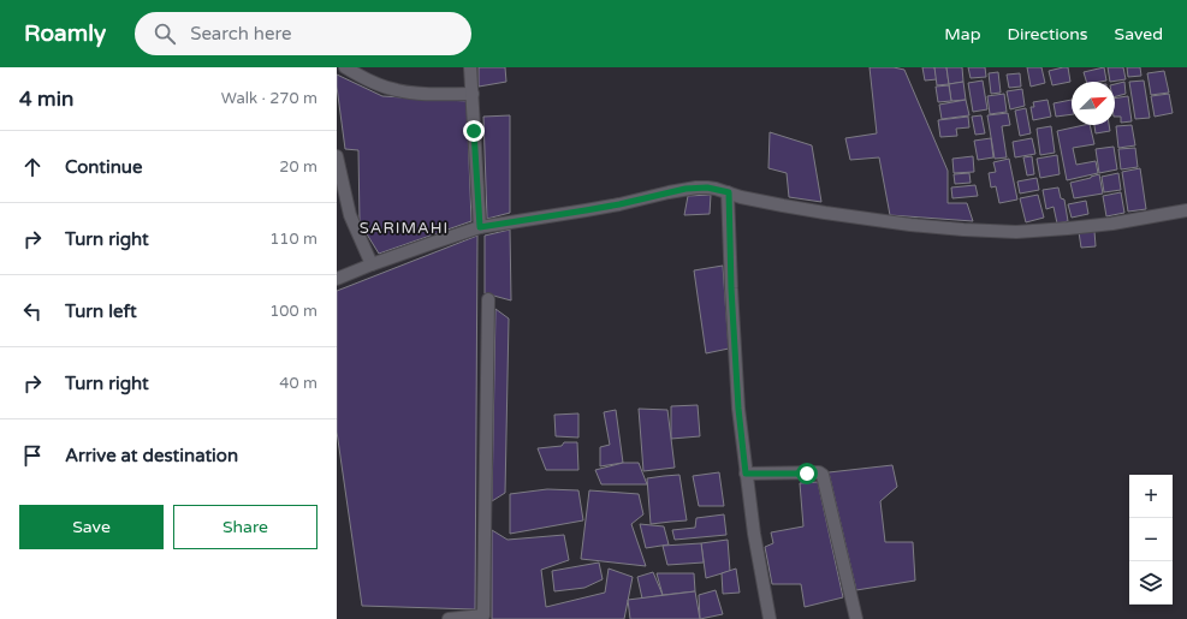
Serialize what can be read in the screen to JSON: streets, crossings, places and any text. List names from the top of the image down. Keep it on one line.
{"districts":["SARIMAHI"],"north":"top right","page":{"header":"Roamly","search":"Search here","nav":["Map","Directions","Saved"],"heading":["4 min","Walk · 270 m"],"list":[["Continue","20 m"],["Turn right","110 m"],["Turn left","100 m"],["Turn right","40 m"],"Arrive at destination"],"map_buttons":["+","−"],"buttons":["Save","Share"]}}
